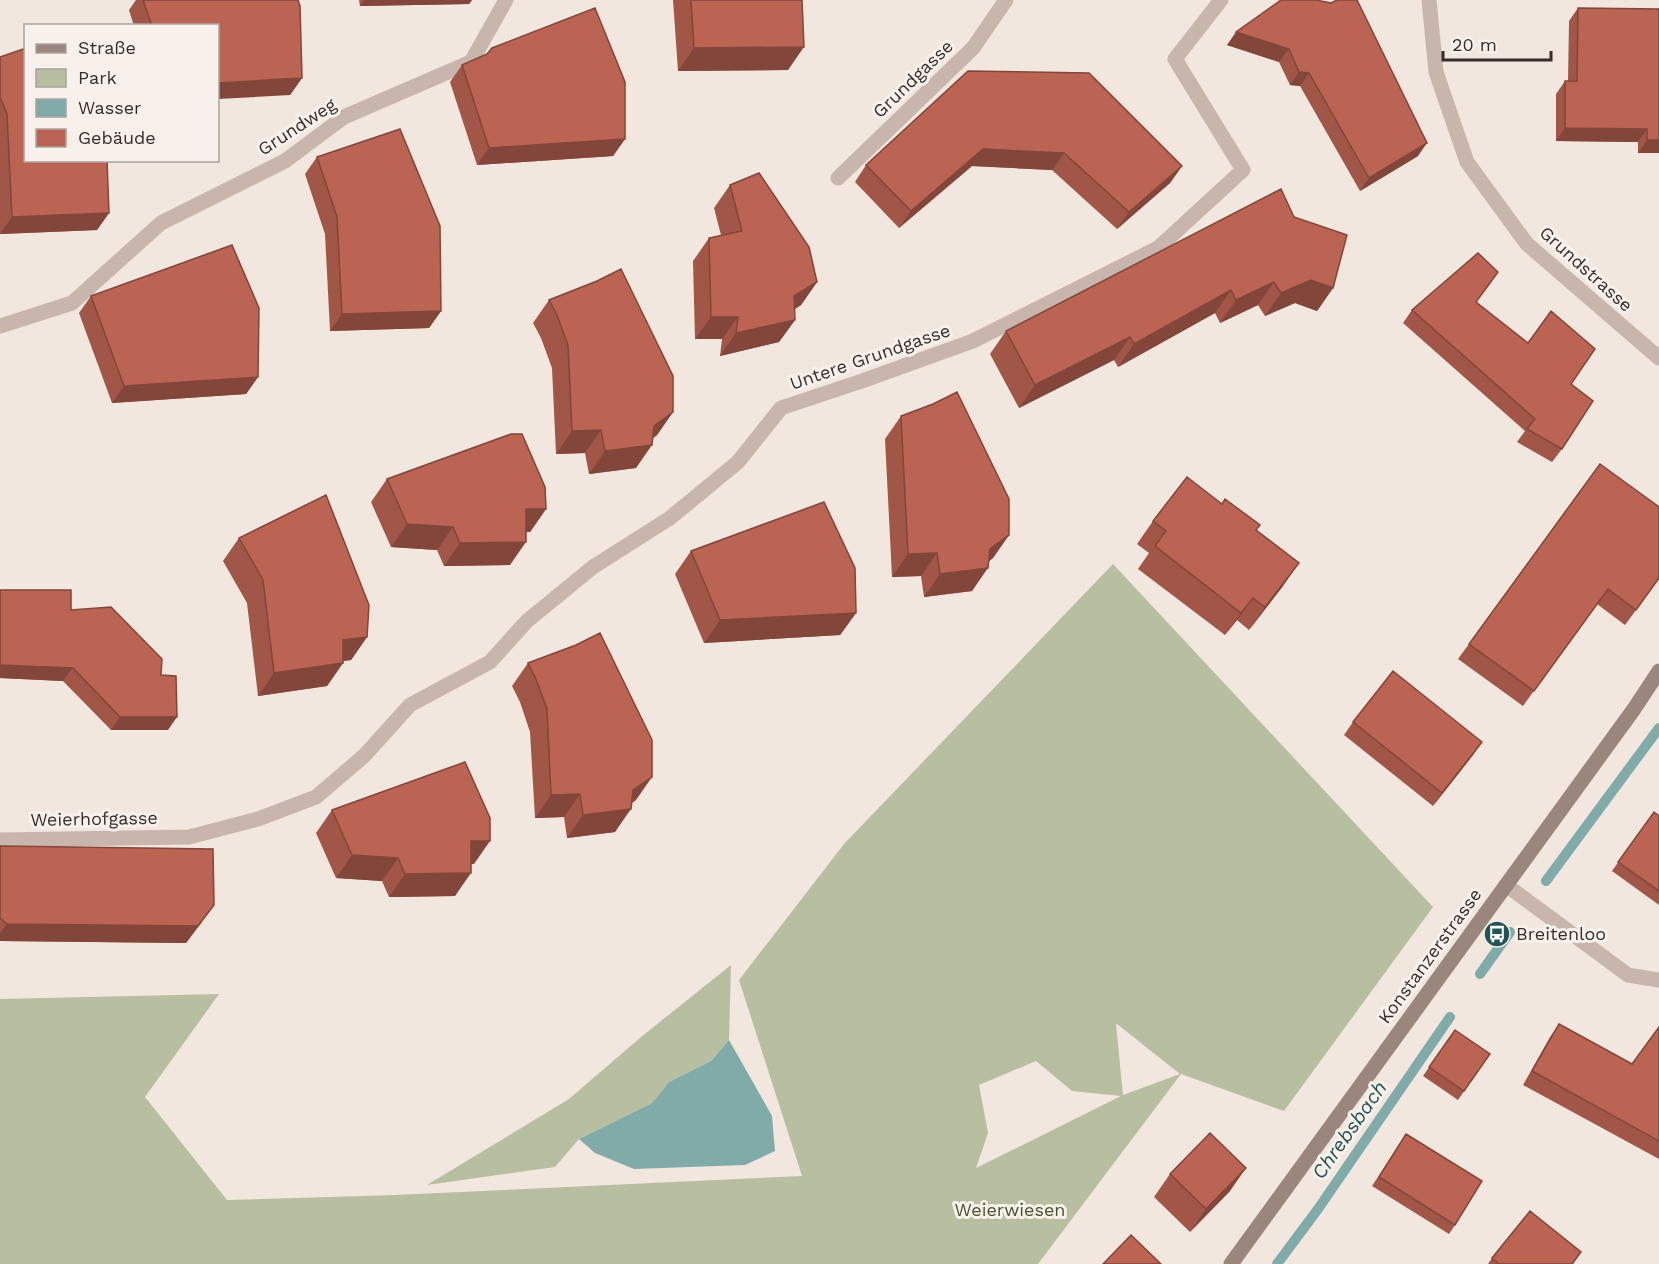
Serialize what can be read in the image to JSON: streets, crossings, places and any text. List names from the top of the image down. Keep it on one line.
{"streets":{"main road":["Konstanzerstrasse"],"street":["Grundgasse","Grundweg","Grundstrasse","Untere Grundgasse","Weierhofgasse"]},"crossings":[["Untere Grundgasse","Weierhofgasse"]],"water":["Chrebsbach"],"parks":["Weierwiesen"],"places":{"bus stop":["Breitenloo"]},"legend":["Straße","Park","Wasser","Gebäude"],"scale_bar":"20 m"}
